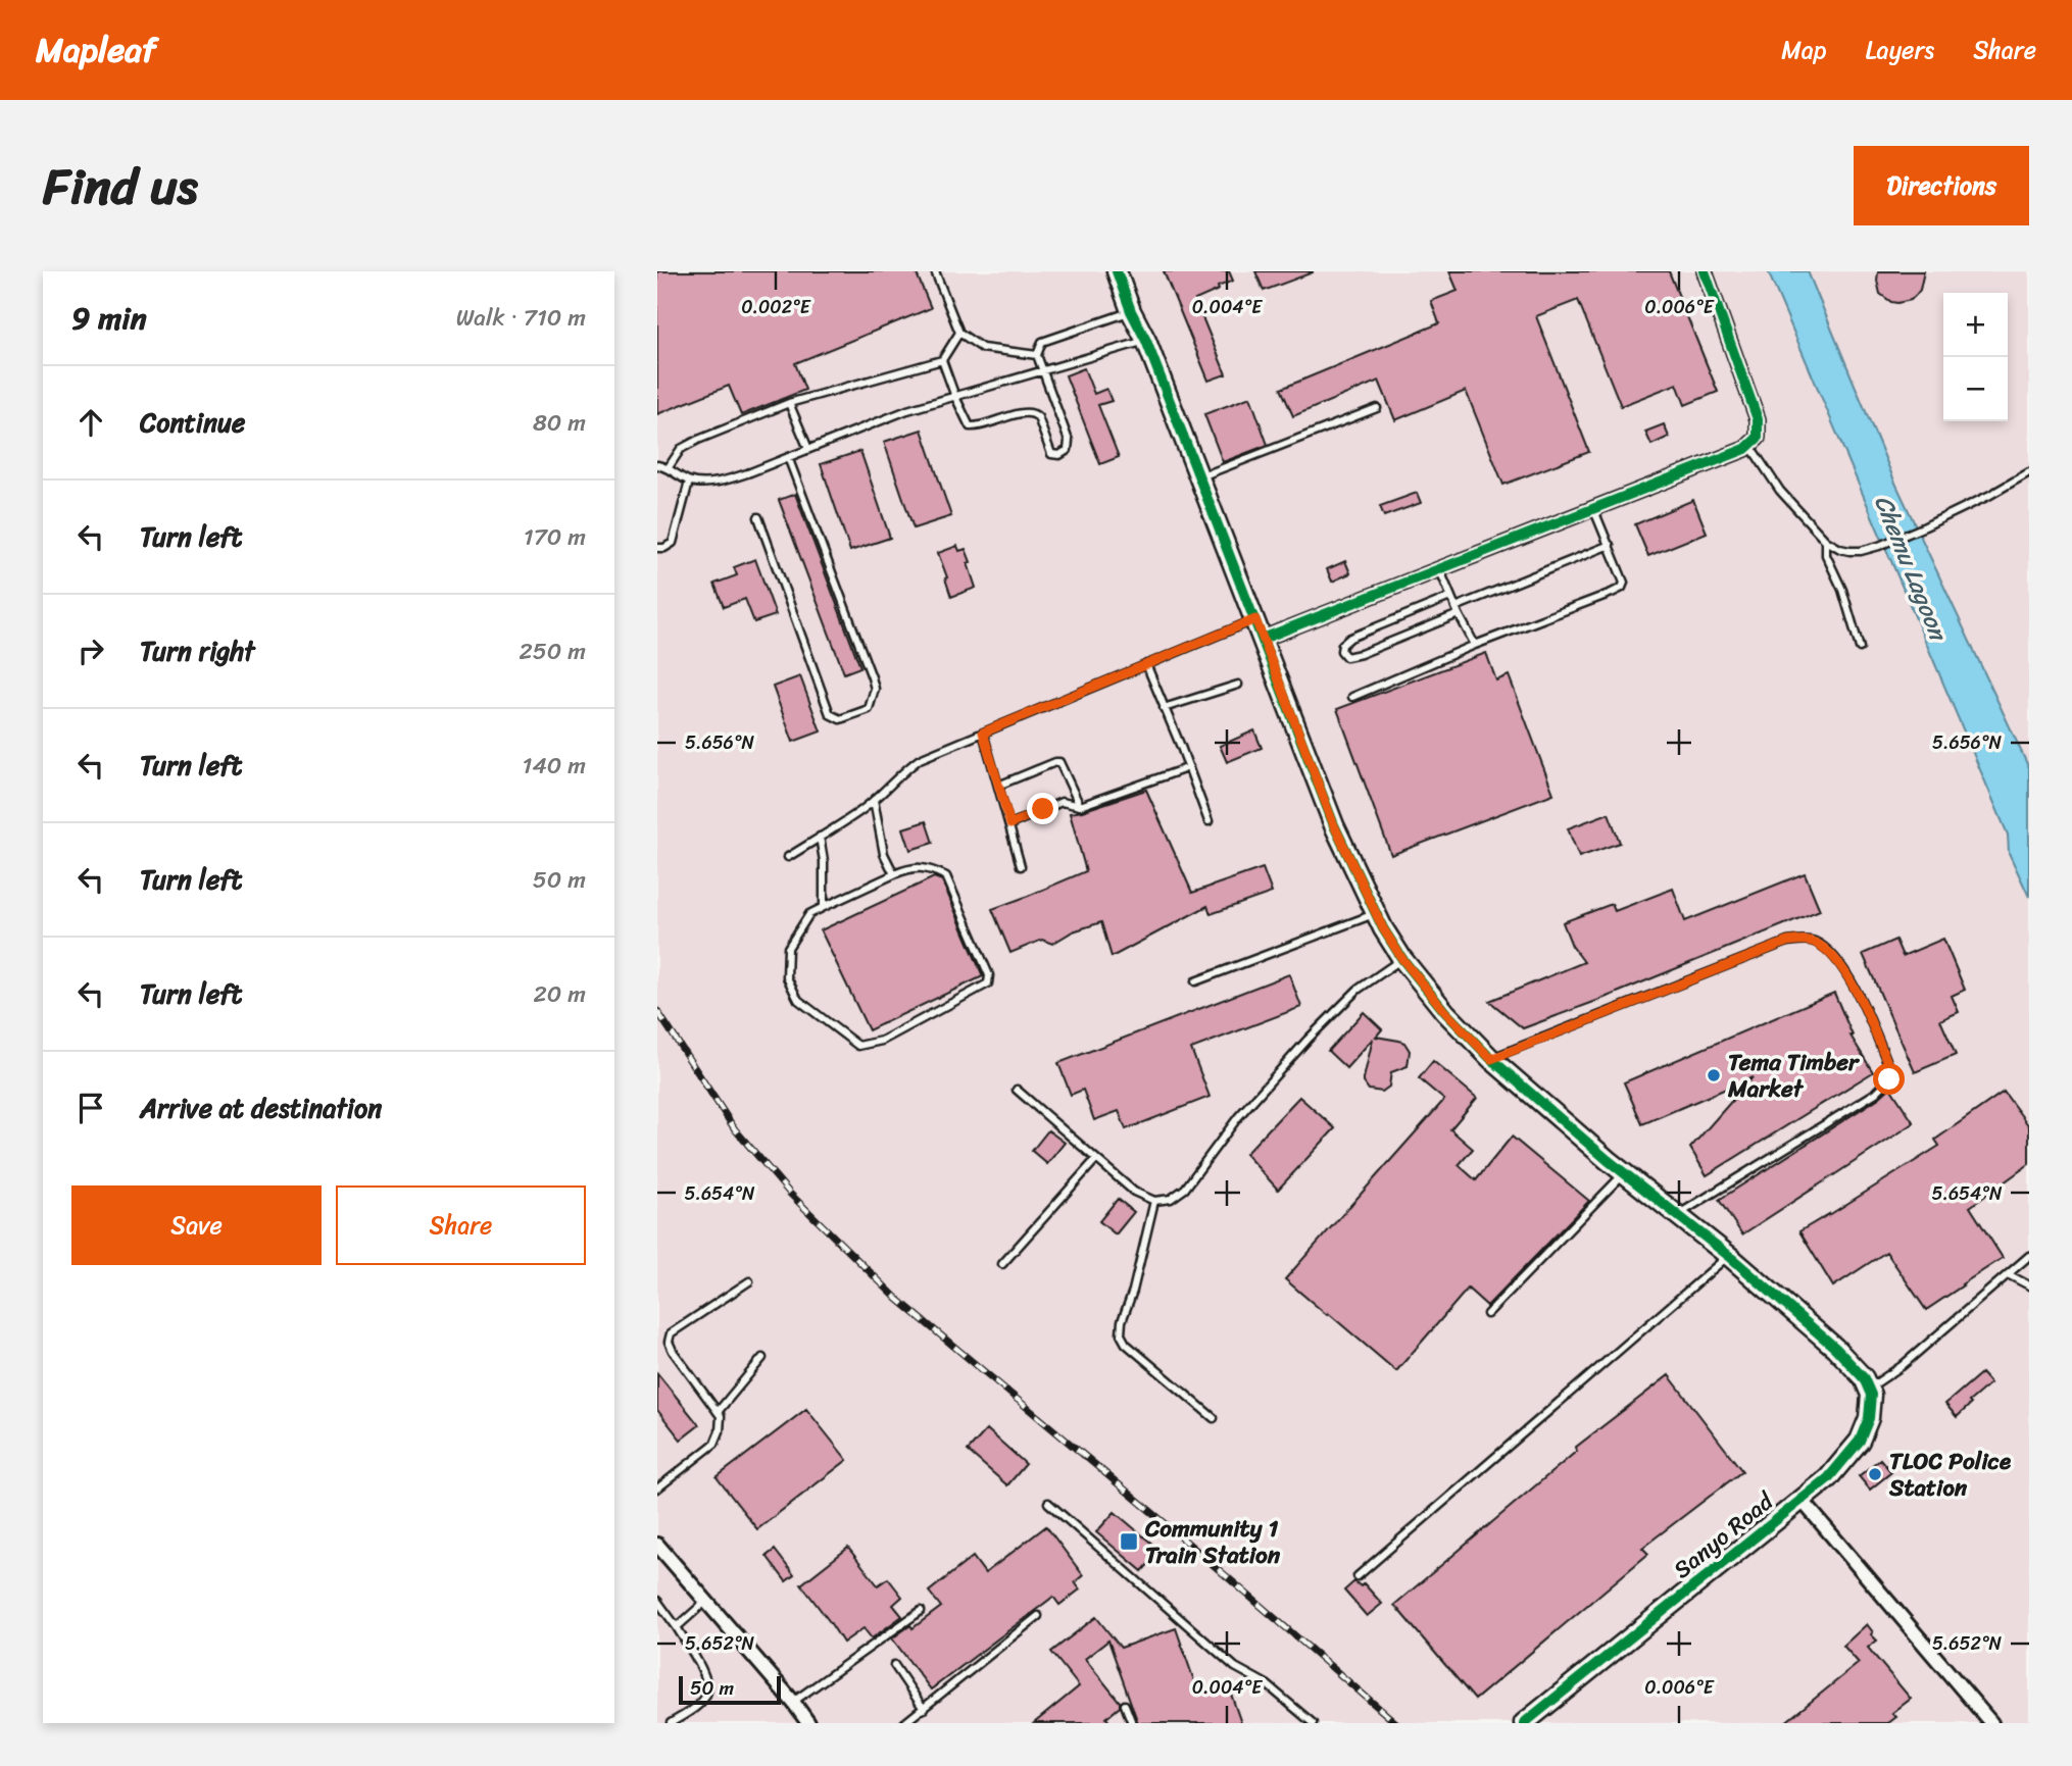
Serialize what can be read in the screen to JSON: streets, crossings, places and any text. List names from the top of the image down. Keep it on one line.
{"streets":{"street":["Sanyo Road"]},"water":["Chemu Lagoon"],"places":{"other":["Tema Timber Market","TLOC Police Station"],"transit":["Community 1 Train Station"]},"scale_bar":"50 m","page":{"header":"Mapleaf","nav":["Map","Layers","Share"],"title":"Find us","buttons":["Directions",["Save","Share"]],"heading":["9 min","Walk · 710 m"],"map_buttons":["+","−"],"list":[["Continue","80 m"],["Turn left","170 m"],["Turn right","250 m"],["Turn left","140 m"],["Turn left","50 m"],["Turn left","20 m"],"Arrive at destination"],"scale":"50 m"},"coordinates":["0.002°E","0.004°E","0.006°E","5.656°N","5.654°N","5.652°N"]}
